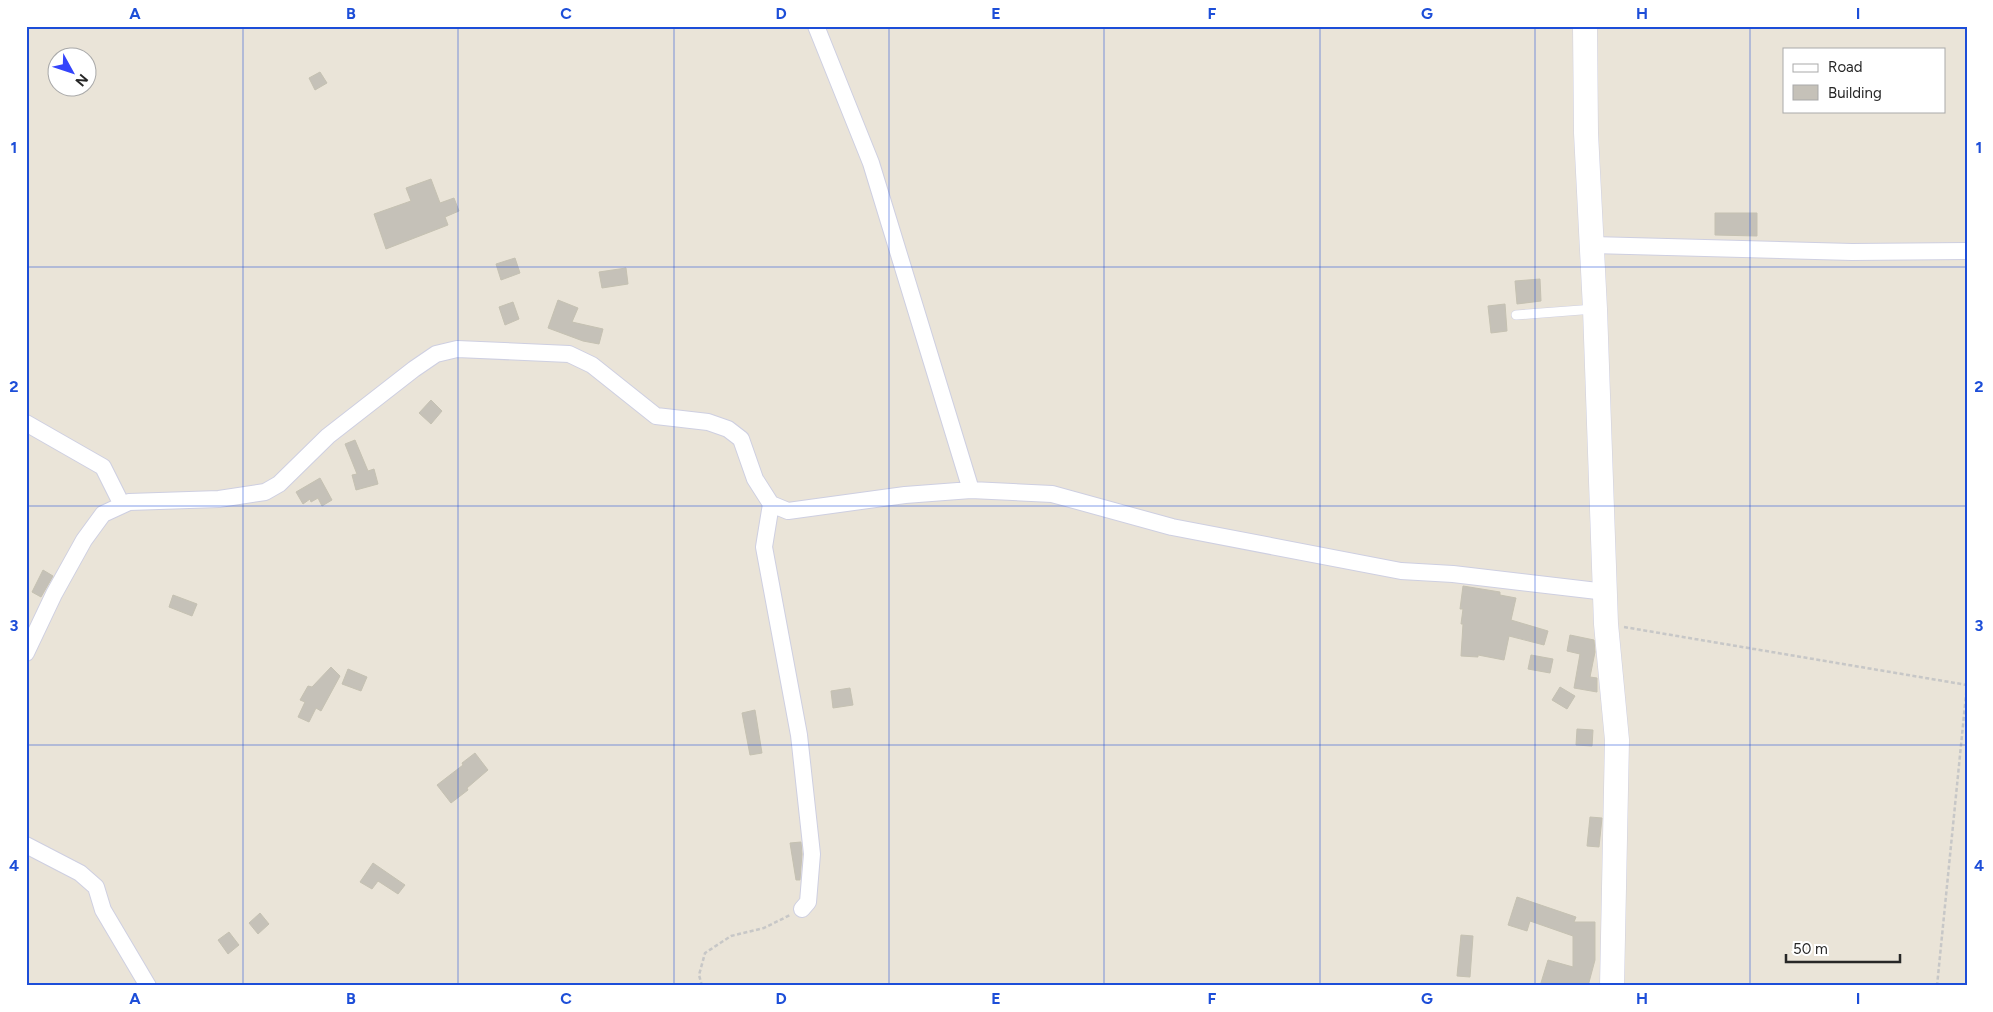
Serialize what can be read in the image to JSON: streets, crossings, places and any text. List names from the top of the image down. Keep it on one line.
{"legend":["Road","Building"],"scale_bar":"50 m","north":"bottom right","grid":{"columns":["A","B","C","D","E","F","G","H","I"],"rows":["1","2","3","4"]}}
